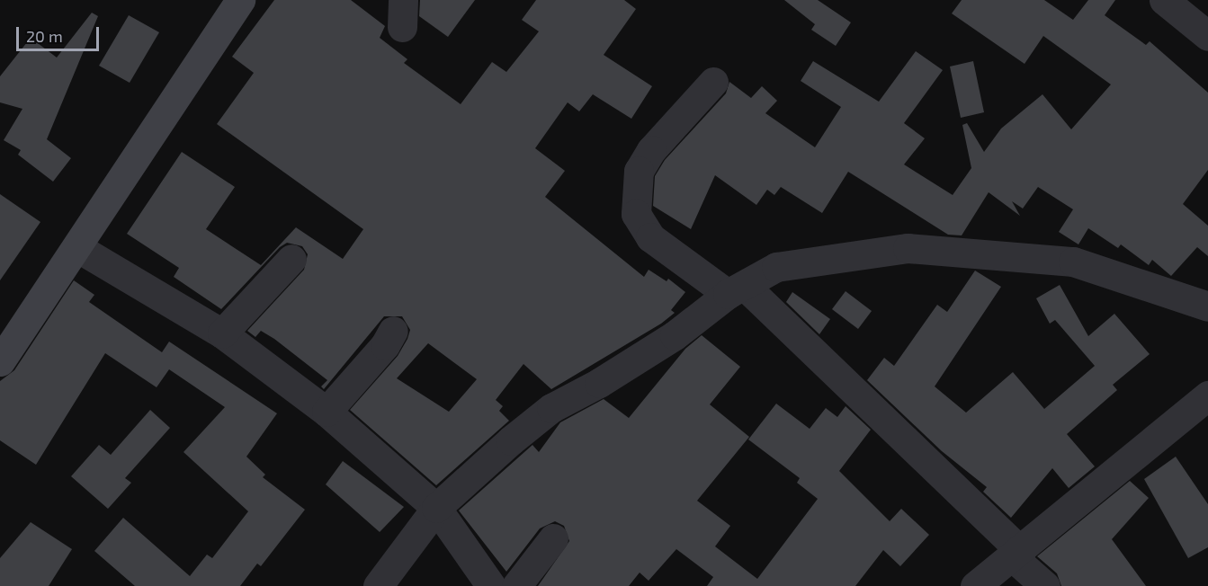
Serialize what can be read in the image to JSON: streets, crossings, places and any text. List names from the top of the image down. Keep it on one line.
{"scale_bar":"20 m"}
